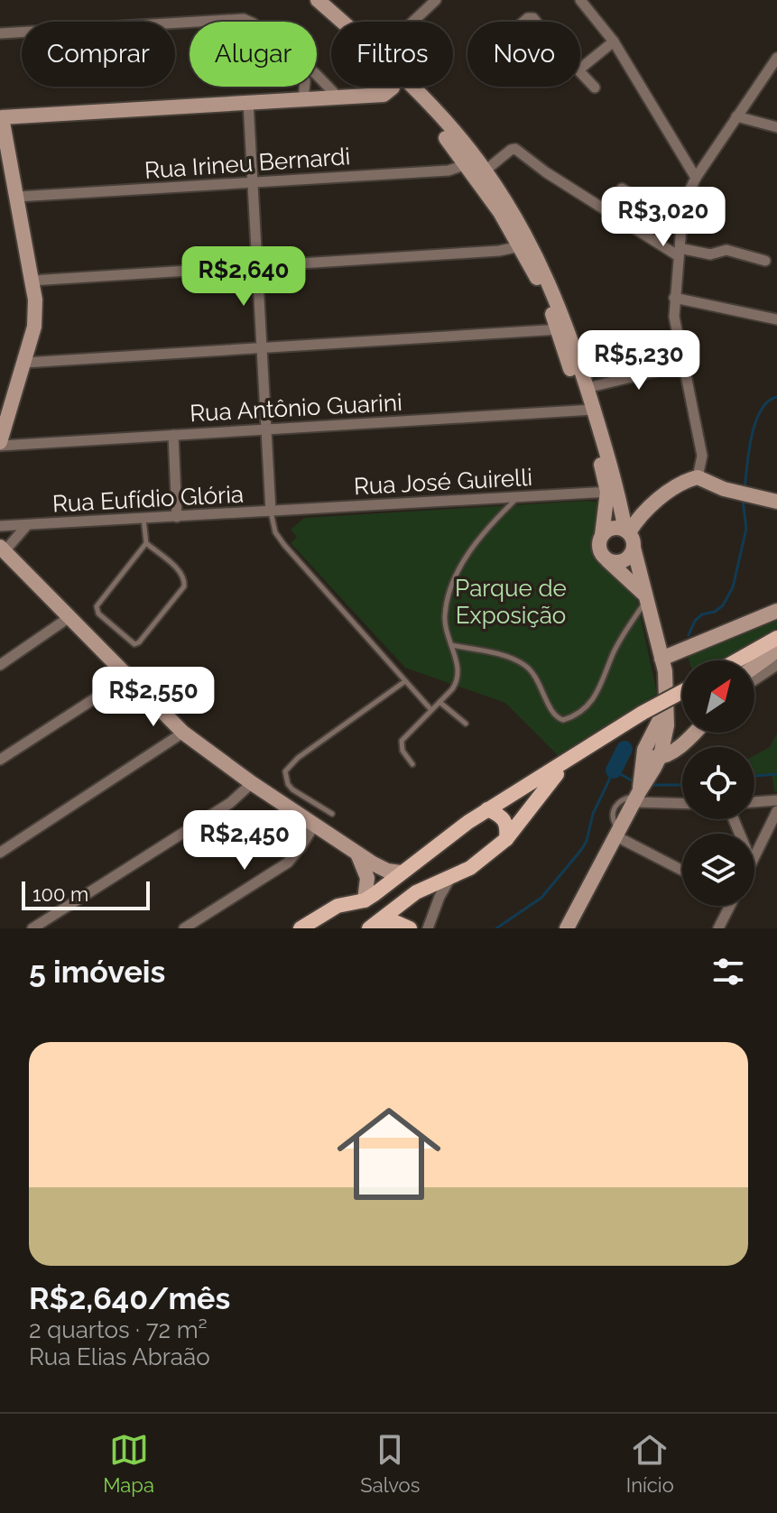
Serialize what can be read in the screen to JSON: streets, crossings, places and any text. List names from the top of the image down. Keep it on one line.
{"streets":{"street":["Rua Irineu Bernardi","Rua Antônio Guarini","Rua José Guirelli","Rua Eufídio Glória"]},"crossings":[["Rua José Guirelli","Rua Eufídio Glória"]],"parks":["Parque de Exposição"],"scale_bar":"100 m","north":"top right","page":{"chip":["Comprar","Alugar","Filtros","Novo"],"price":["R$3,020","R$2,640","R$5,230","R$2,550","R$2,450"],"scale":"100 m","heading":"5 imóveis","list":[{"name":"R$2,640/mês","note":"2 quartos · 72 m² · Rua Elias Abraão"}],"tabs":["Mapa","Salvos","Início"]}}
